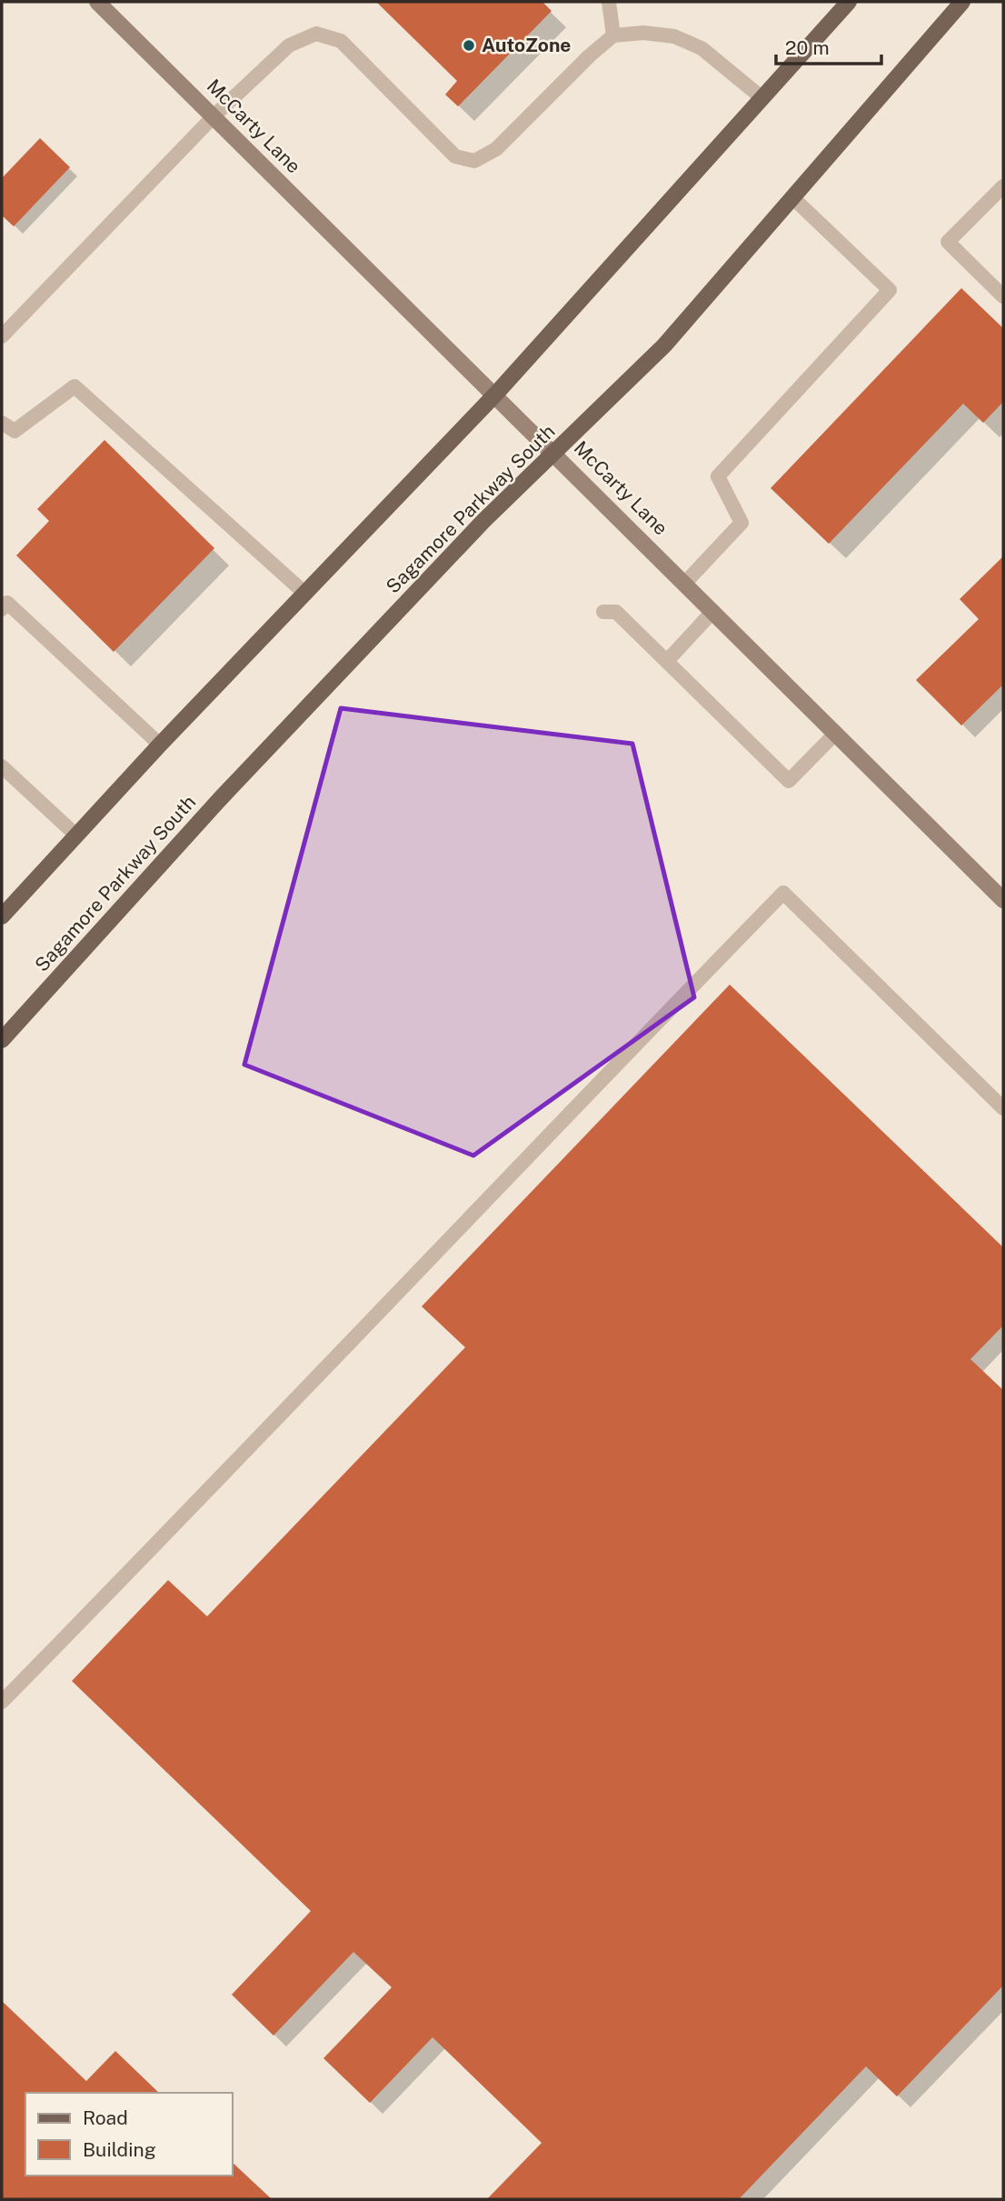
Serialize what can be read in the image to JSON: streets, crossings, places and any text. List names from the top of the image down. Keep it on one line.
{"streets":{"main road":["McCarty Lane","Sagamore Parkway South"]},"crossings":[["McCarty Lane","Sagamore Parkway South"]],"places":["AutoZone"],"legend":["Road","Building"],"scale_bar":"20 m"}
